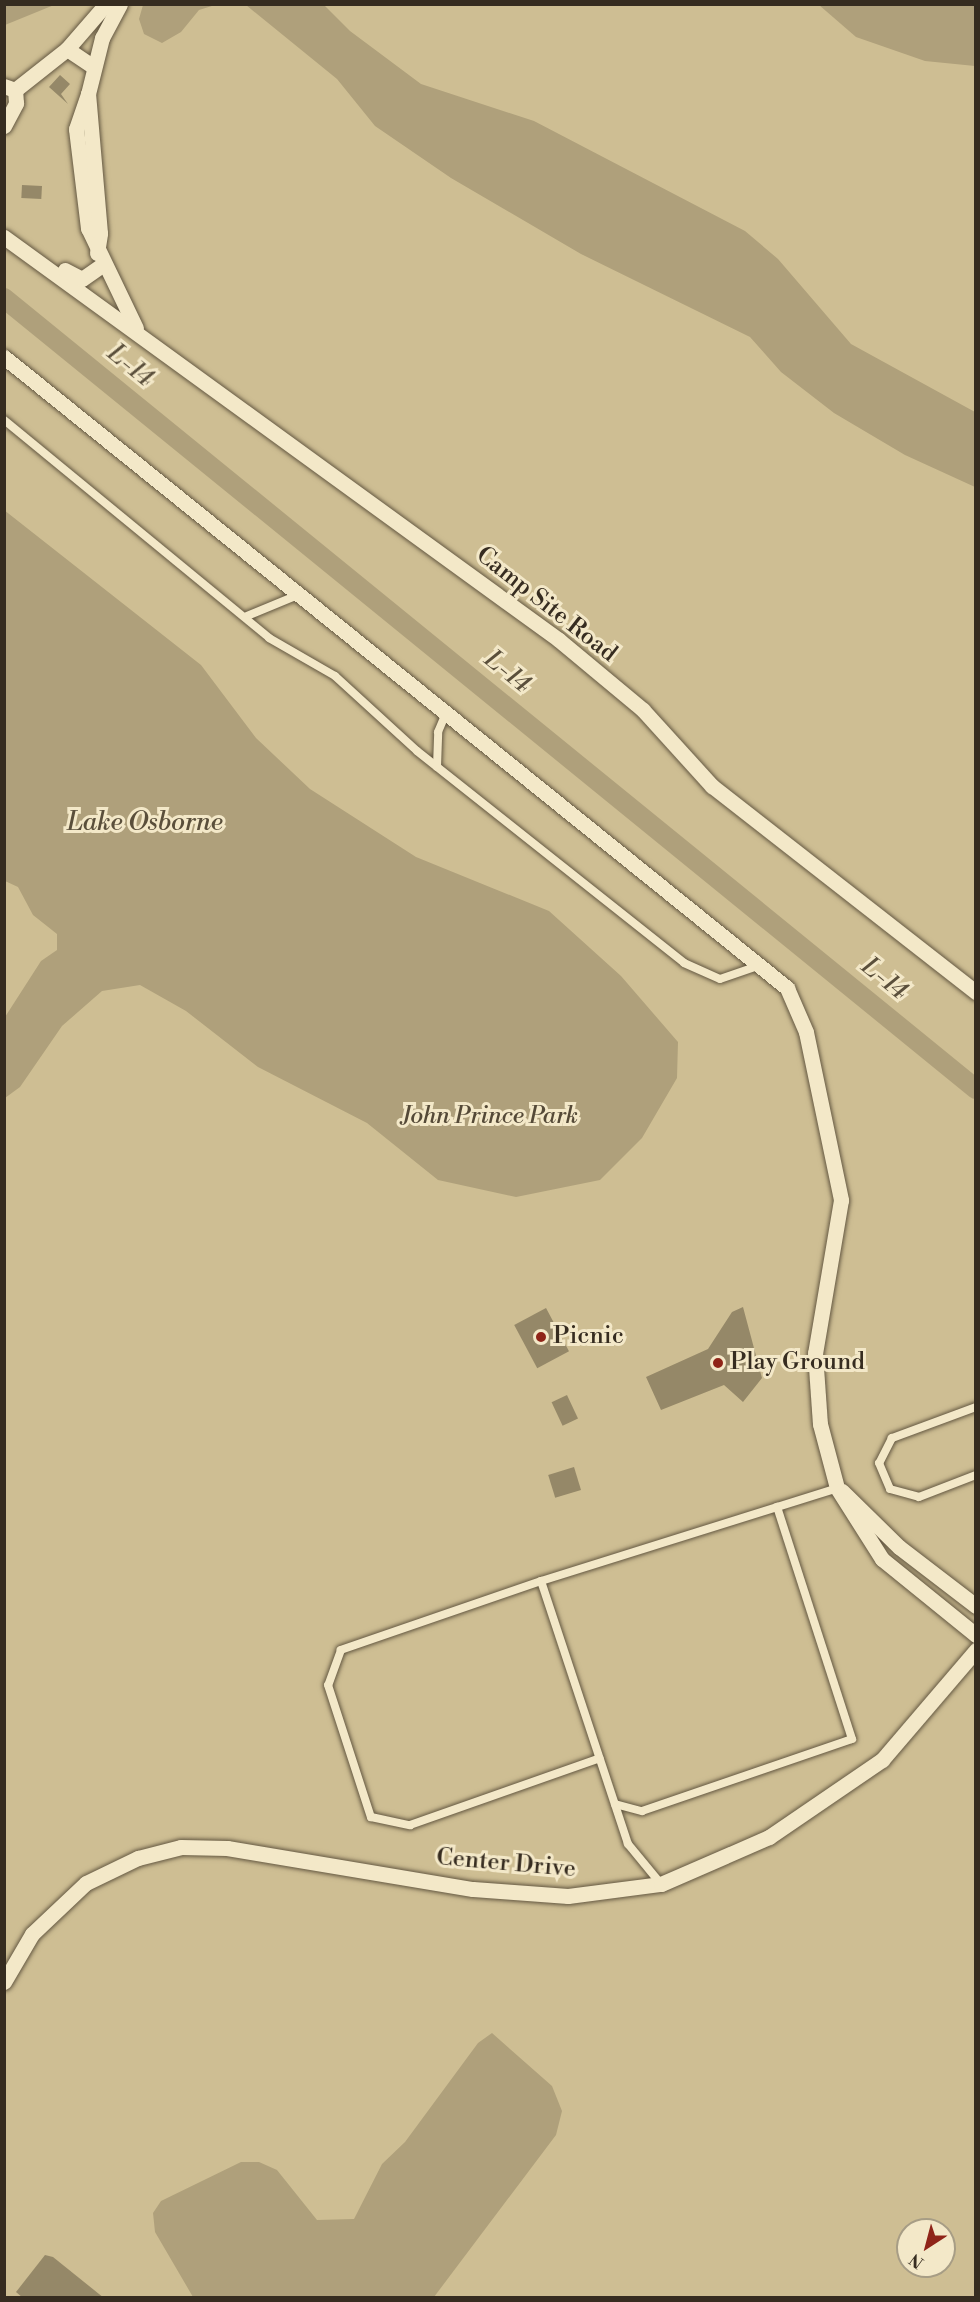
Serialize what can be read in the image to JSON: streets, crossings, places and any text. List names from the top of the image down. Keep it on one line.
{"streets":{"street":["Camp Site Road","Center Drive"]},"water":["L-14","Lake Osborne"],"parks":["John Prince Park"],"places":["Picnic","Play Ground"],"north":"bottom left"}
